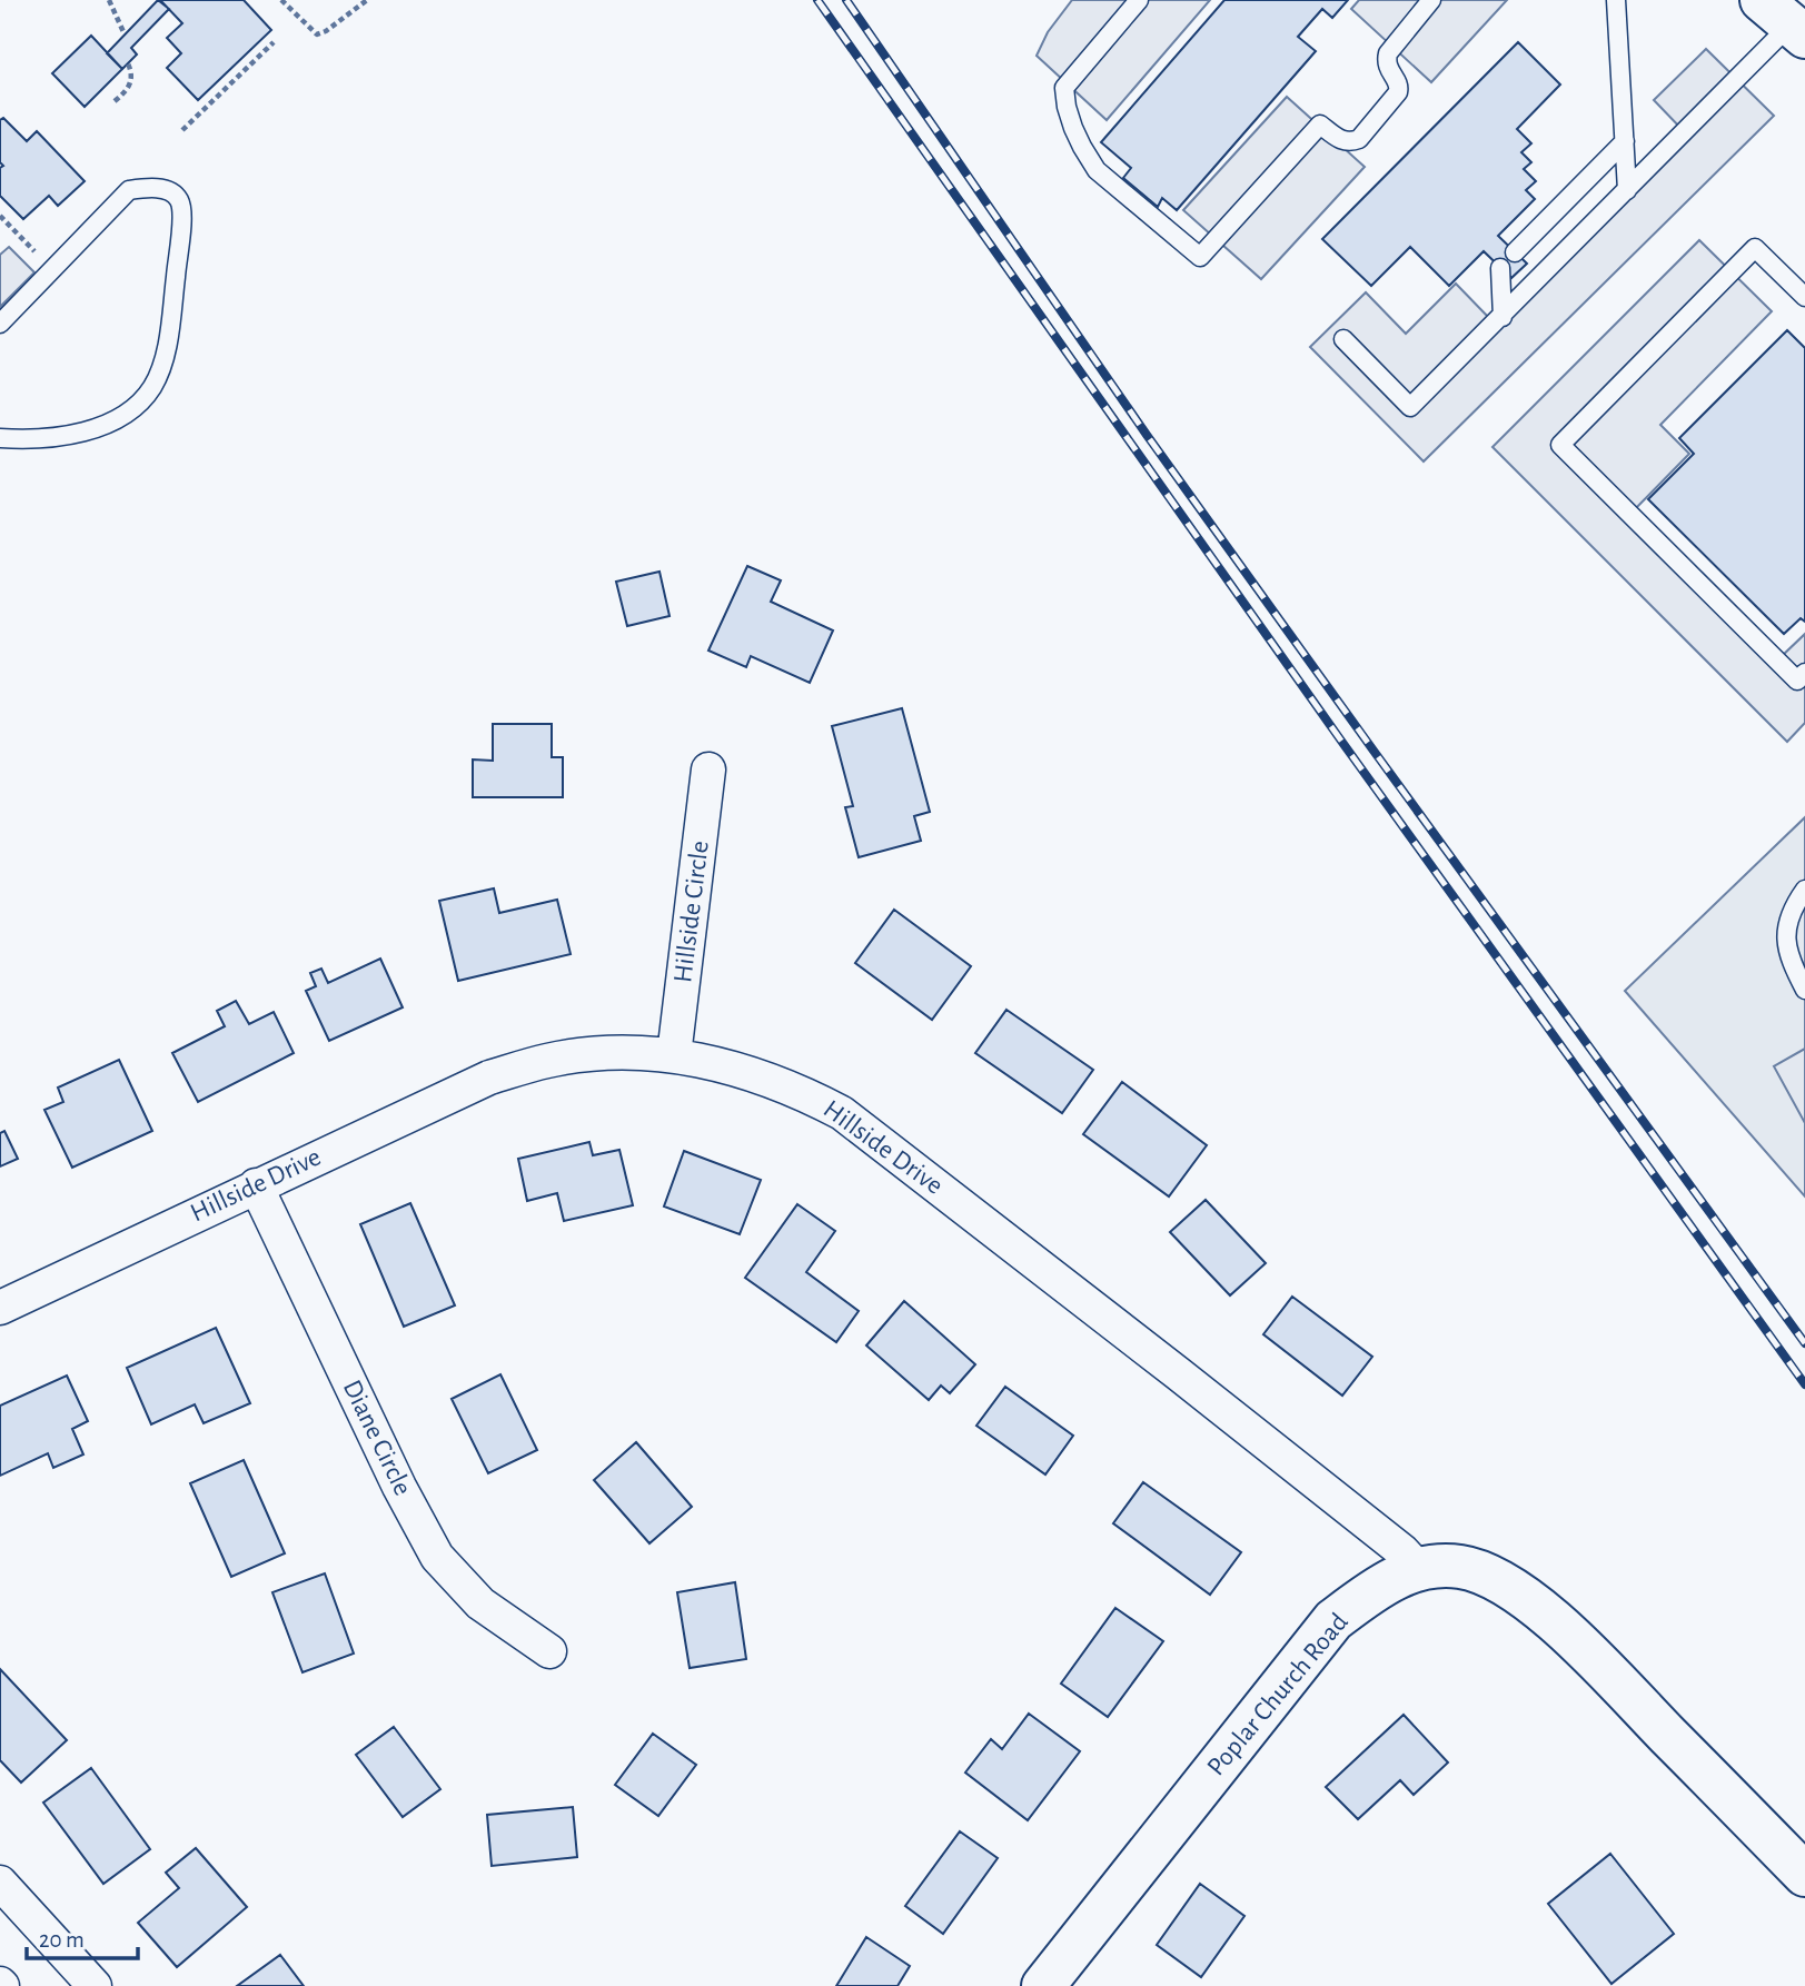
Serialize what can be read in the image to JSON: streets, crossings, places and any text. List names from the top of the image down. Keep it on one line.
{"streets":{"street":["Hillside Circle","Hillside Drive","Diane Circle","Poplar Church Road"]},"crossings":[["Hillside Circle","Hillside Drive"],["Hillside Drive","Diane Circle"],["Hillside Drive","Poplar Church Road"]],"scale_bar":"20 m"}
